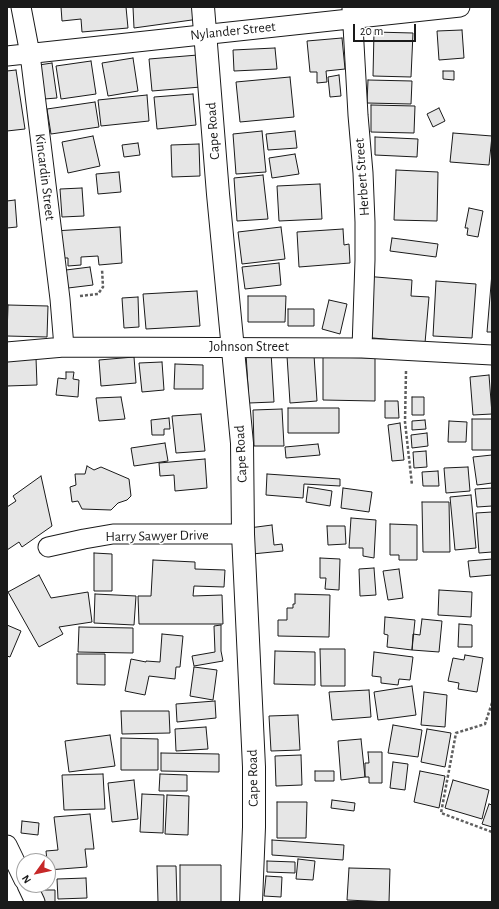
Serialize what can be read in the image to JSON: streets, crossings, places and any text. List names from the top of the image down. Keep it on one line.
{"streets":{"street":["Nylander Street","Cape Road","Kincardin Street","Herbert Street","Johnson Street","Harry Sawyer Drive"]},"crossings":[["Nylander Street","Cape Road"],["Nylander Street","Kincardin Street"],["Nylander Street","Herbert Street"],["Cape Road","Johnson Street"],["Cape Road","Harry Sawyer Drive"],["Kincardin Street","Johnson Street"],["Herbert Street","Johnson Street"]],"scale_bar":"20 m","north":"bottom left"}
